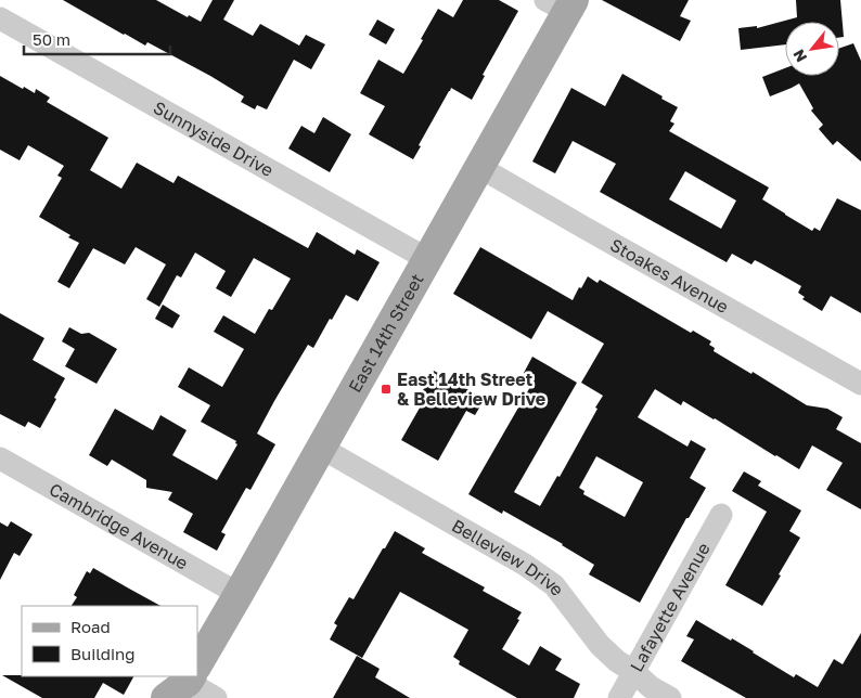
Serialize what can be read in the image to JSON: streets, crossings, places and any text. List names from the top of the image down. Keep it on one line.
{"streets":{"main road":["East 14th Street"],"street":["Sunnyside Drive","Stoakes Avenue","Cambridge Avenue","Belleview Drive","Lafayette Avenue"]},"crossings":[["Sunnyside Drive","East 14th Street"],["Stoakes Avenue","East 14th Street"],["East 14th Street","Cambridge Avenue"],["East 14th Street","Belleview Drive"],["Belleview Drive","Lafayette Avenue"]],"places":{"transit":["East 14th Street & Belleview Drive"]},"legend":["Road","Building"],"scale_bar":"50 m","north":"bottom left"}
